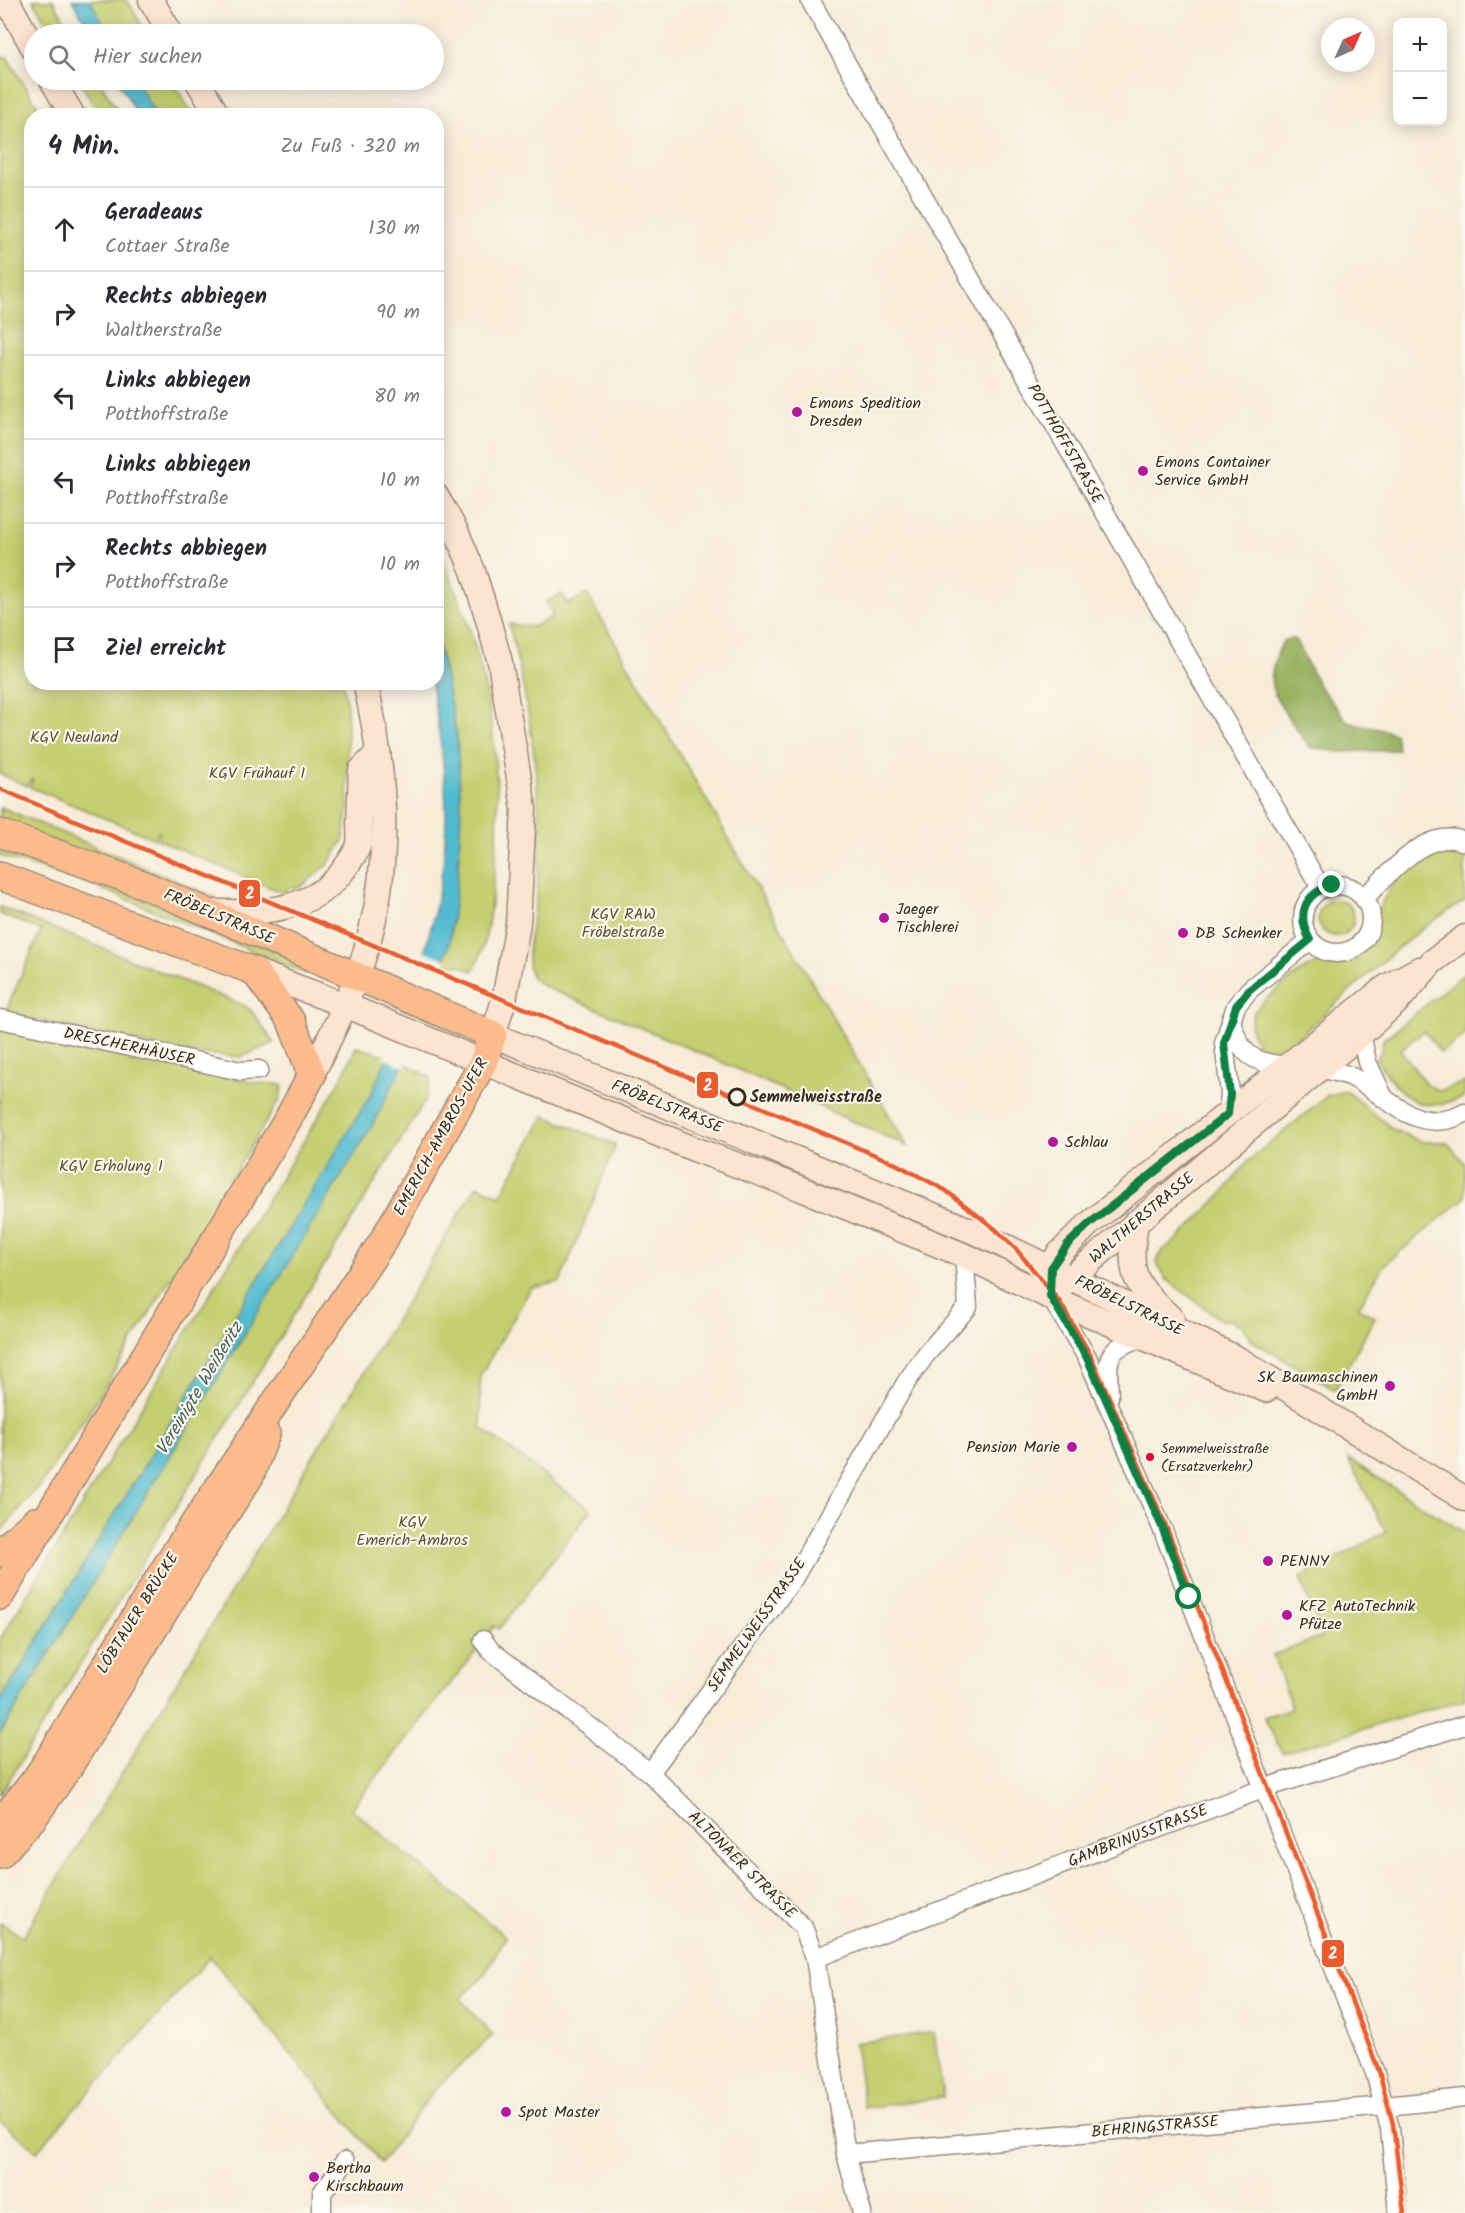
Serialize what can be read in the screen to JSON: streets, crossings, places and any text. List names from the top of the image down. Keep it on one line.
{"streets":{"main road":["FRÖBELSTRASSE","EMERICH-AMBROS-UFER","WALTHERSTRASSE","LÖBTAUER BRÜCKE"],"street":["POTTHOFFSTRASSE","DRESCHERHÄUSER","SEMMELWEISSTRASSE","GAMBRINUSSTRASSE","ALTONAER STRASSE","BEHRINGSTRASSE"]},"crossings":[["FRÖBELSTRASSE","EMERICH-AMBROS-UFER"],["FRÖBELSTRASSE","WALTHERSTRASSE"],["FRÖBELSTRASSE","SEMMELWEISSTRASSE"],["EMERICH-AMBROS-UFER","LÖBTAUER BRÜCKE"],["SEMMELWEISSTRASSE","ALTONAER STRASSE"],["GAMBRINUSSTRASSE","ALTONAER STRASSE"],["ALTONAER STRASSE","BEHRINGSTRASSE"]],"water":["Vereinigte Weißeritz"],"parks":["KGV Neuland","KGV Frühauf I","KGV RAW Fröbelstraße","KGV Erholung I","KGV Emerich-Ambros"],"places":["Emons Spedition Dresden","Emons Container Service GmbH","Jaeger Tischlerei","DB Schenker","Semmelweisstraße","Schlau","SK Baumaschinen GmbH","Pension Marie","Semmelweisstraße (Ersatzverkehr)","PENNY","KFZ AutoTechnik Pfütze","Spot Master","Bertha Kirschbaum"],"lines":["transit line 2"],"north":"top right","page":{"map_buttons":["+","−"],"search":"Hier suchen","heading":["4 Min.","Zu Fuß · 320 m"],"list":[["Geradeaus","Cottaer Straße","130 m"],["Rechts abbiegen","Waltherstraße","90 m"],["Links abbiegen","Potthoffstraße","80 m"],["Links abbiegen","Potthoffstraße","10 m"],["Rechts abbiegen","Potthoffstraße","10 m"],"Ziel erreicht"]}}
